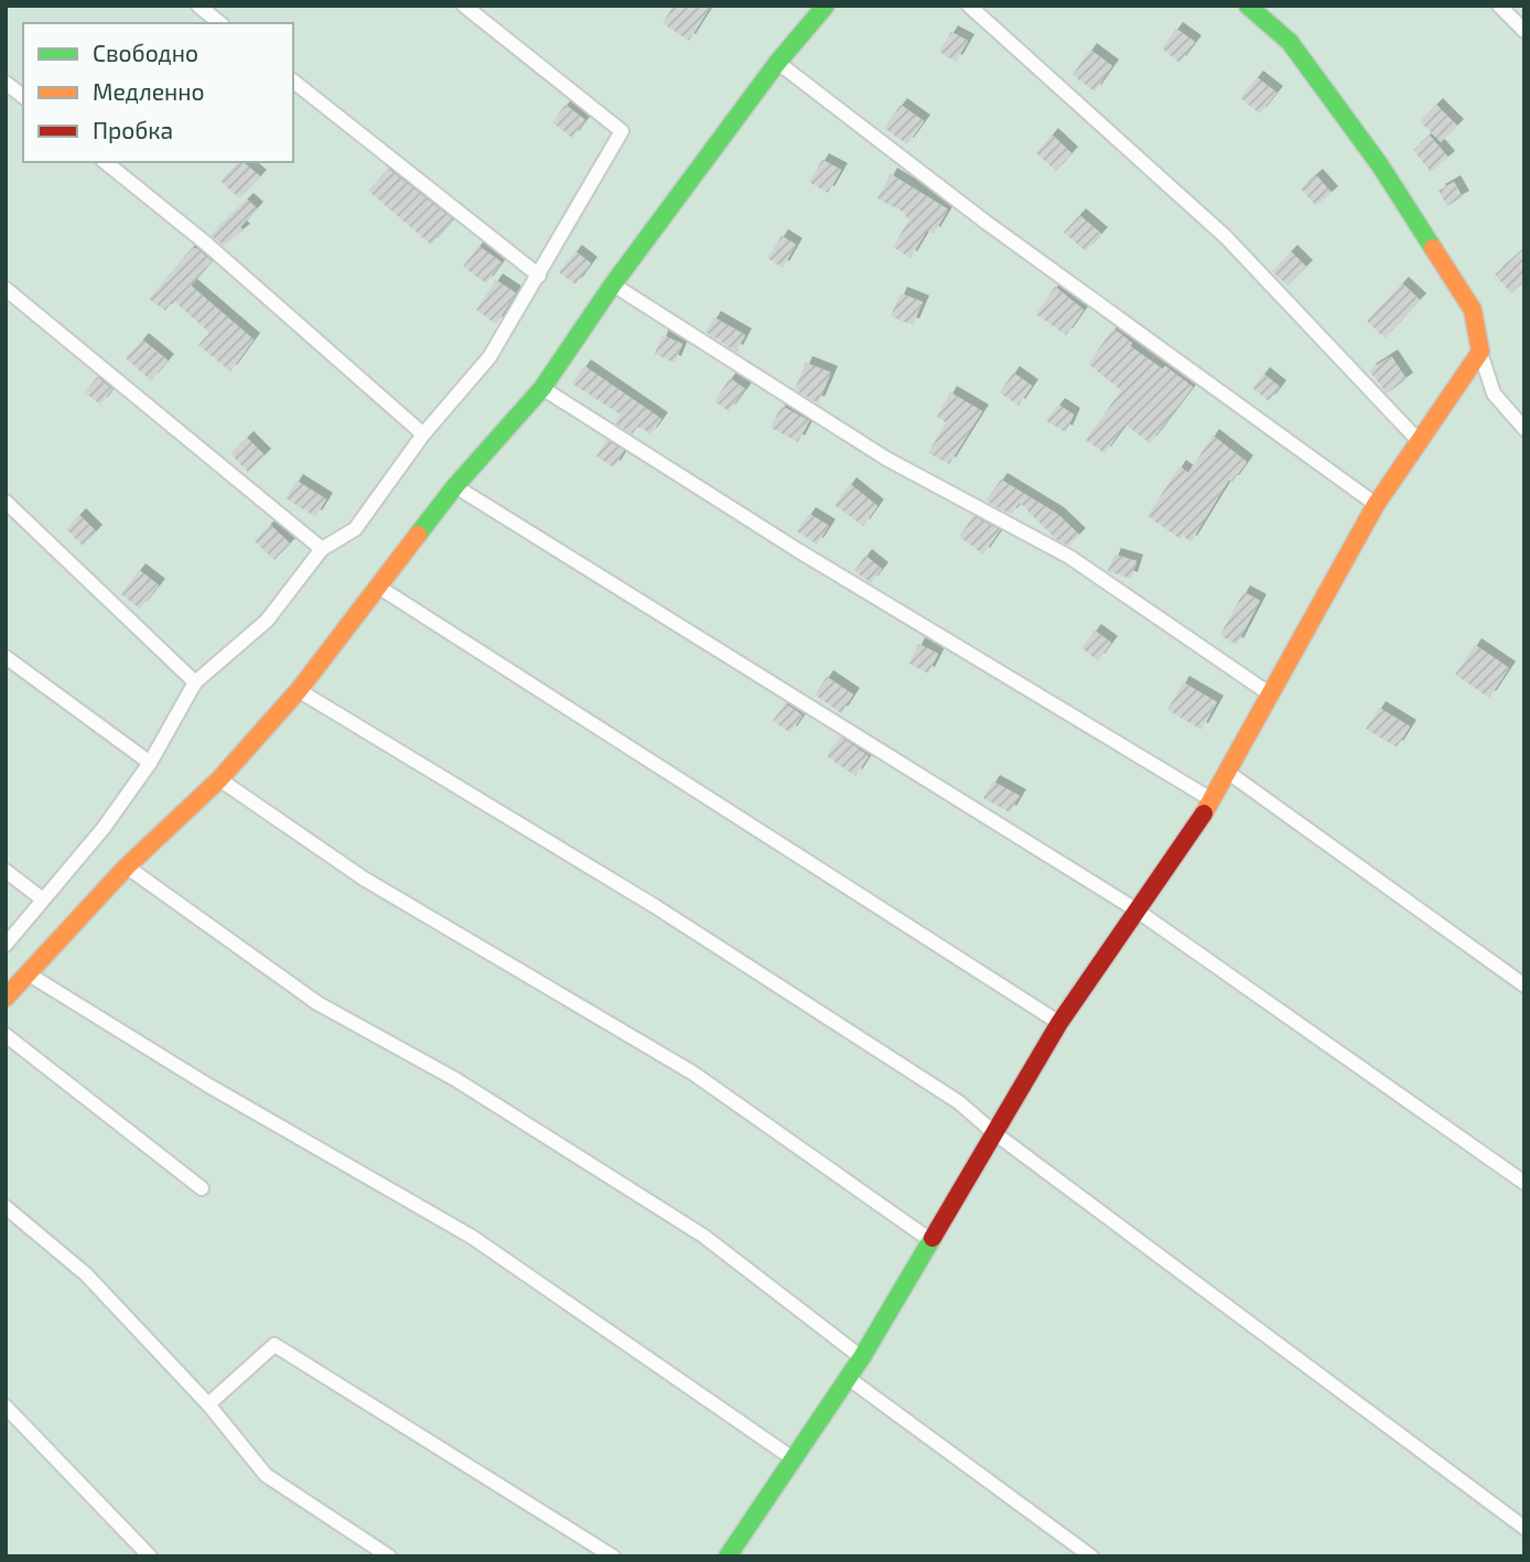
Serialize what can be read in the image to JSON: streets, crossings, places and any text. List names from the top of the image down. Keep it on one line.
{"legend":["Свободно","Медленно","Пробка"]}
